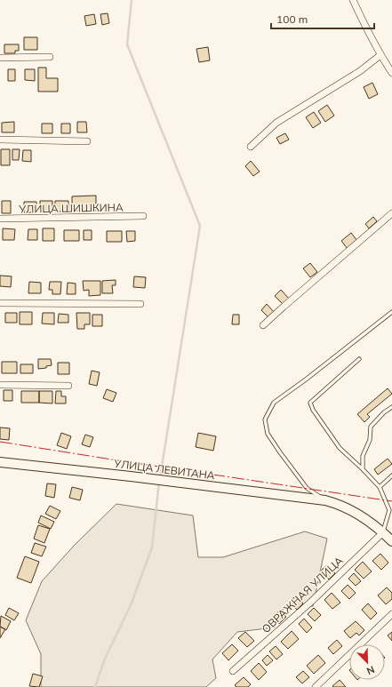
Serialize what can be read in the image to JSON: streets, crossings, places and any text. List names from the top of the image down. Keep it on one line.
{"streets":{"main road":["УЛИЦА ЛЕВИТАНА"],"street":["УЛИЦА ШИШКИНА","ОВРАЖНАЯ УЛИЦА"]},"crossings":[["УЛИЦА ЛЕВИТАНА","ОВРАЖНАЯ УЛИЦА"]],"scale_bar":"100 m","north":"bottom right"}
